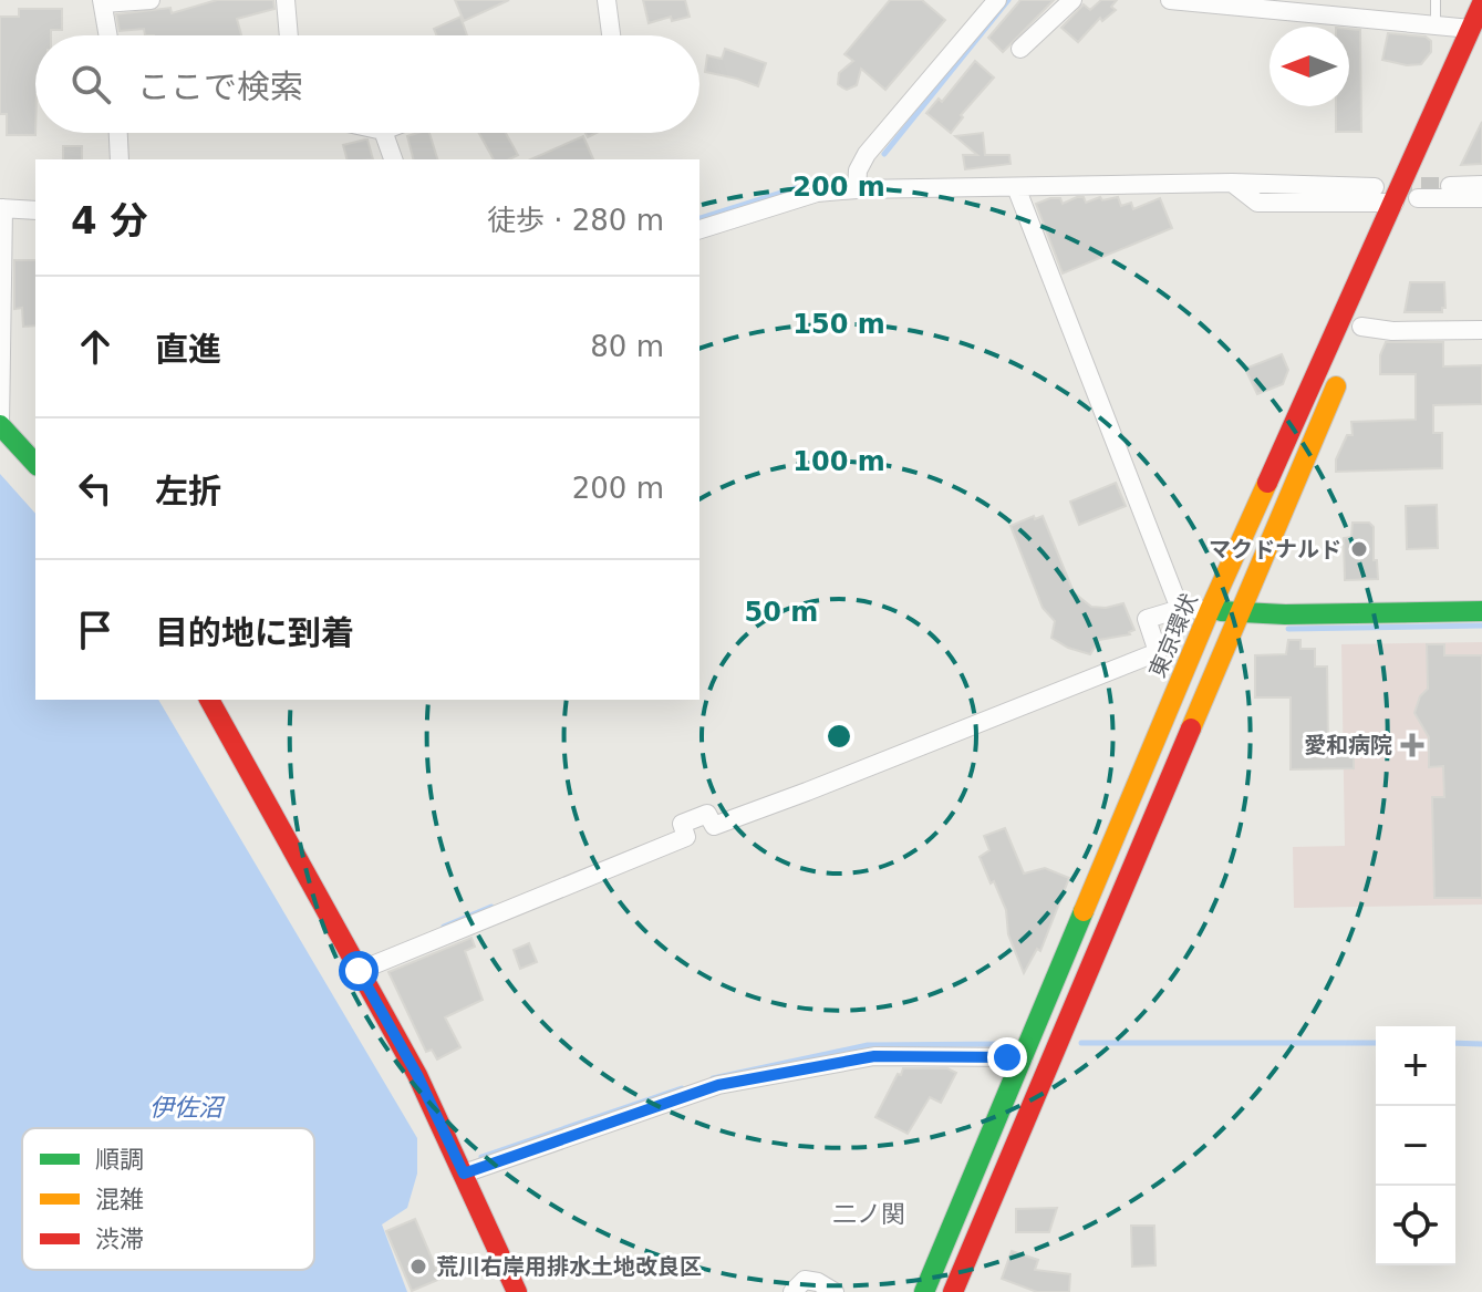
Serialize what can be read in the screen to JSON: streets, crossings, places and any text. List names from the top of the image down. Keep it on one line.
{"streets":{"main road":["東京環状"]},"districts":["二ノ関"],"water":["伊佐沼"],"places":{"other":["マクドナルド","荒川右岸用排水土地改良区"],"health":["愛和病院"]},"legend":["順調","混雑","渋滞"],"north":"left","page":{"search":"ここで検索","heading":["4 分","徒歩 · 280 m"],"list":[["直進","80 m"],["左折","200 m"],"目的地に到着"],"map_buttons":["+","−"]},"rings":["200 m","150 m","100 m","50 m"]}
